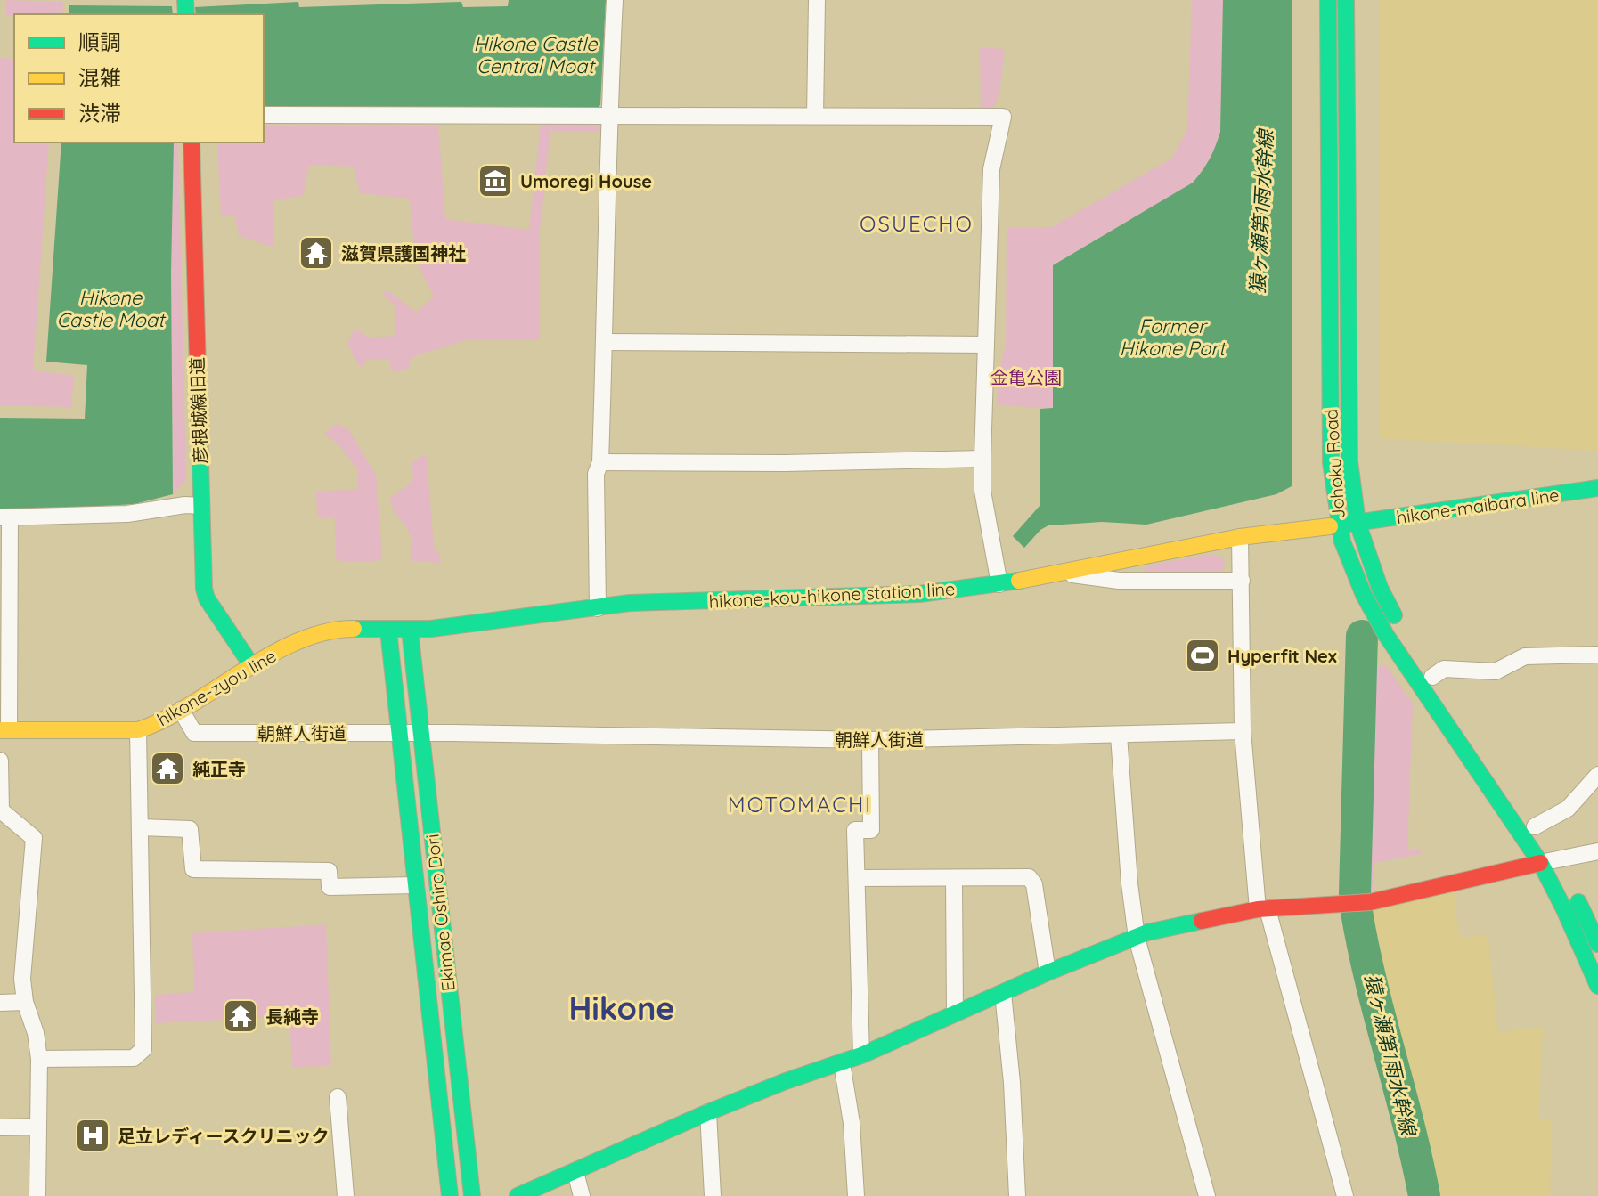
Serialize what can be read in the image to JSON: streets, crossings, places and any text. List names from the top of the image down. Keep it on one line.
{"streets":{"main road":["彦根城線旧道","Johoku Road","hikone-maibara line","hikone-kou-hikone station line","hikone-zyou line","Ekimae Oshiro Dori"],"street":["朝鮮人街道"]},"crossings":[["彦根城線旧道","hikone-zyou line"],["Johoku Road","hikone-maibara line"],["Johoku Road","hikone-kou-hikone station line"],["hikone-maibara line","hikone-kou-hikone station line"],["hikone-kou-hikone station line","hikone-zyou line"],["hikone-kou-hikone station line","Ekimae Oshiro Dori"],["hikone-zyou line","朝鮮人街道"],["hikone-zyou line","Ekimae Oshiro Dori"],["朝鮮人街道","Ekimae Oshiro Dori"]],"districts":["OSUECHO","MOTOMACHI","Hikone"],"water":["Hikone Castle Central Moat","猿ヶ瀬第1雨水幹線","Hikone Castle Moat","Former Hikone Port"],"parks":["金亀公園"],"places":{"museum":["Umoregi House"],"temple":["滋賀県護国神社","純正寺","長純寺"],"sports":["Hyperfit Nex"],"hospital":["足立レディースクリニック"]},"legend":["順調","混雑","渋滞"]}
